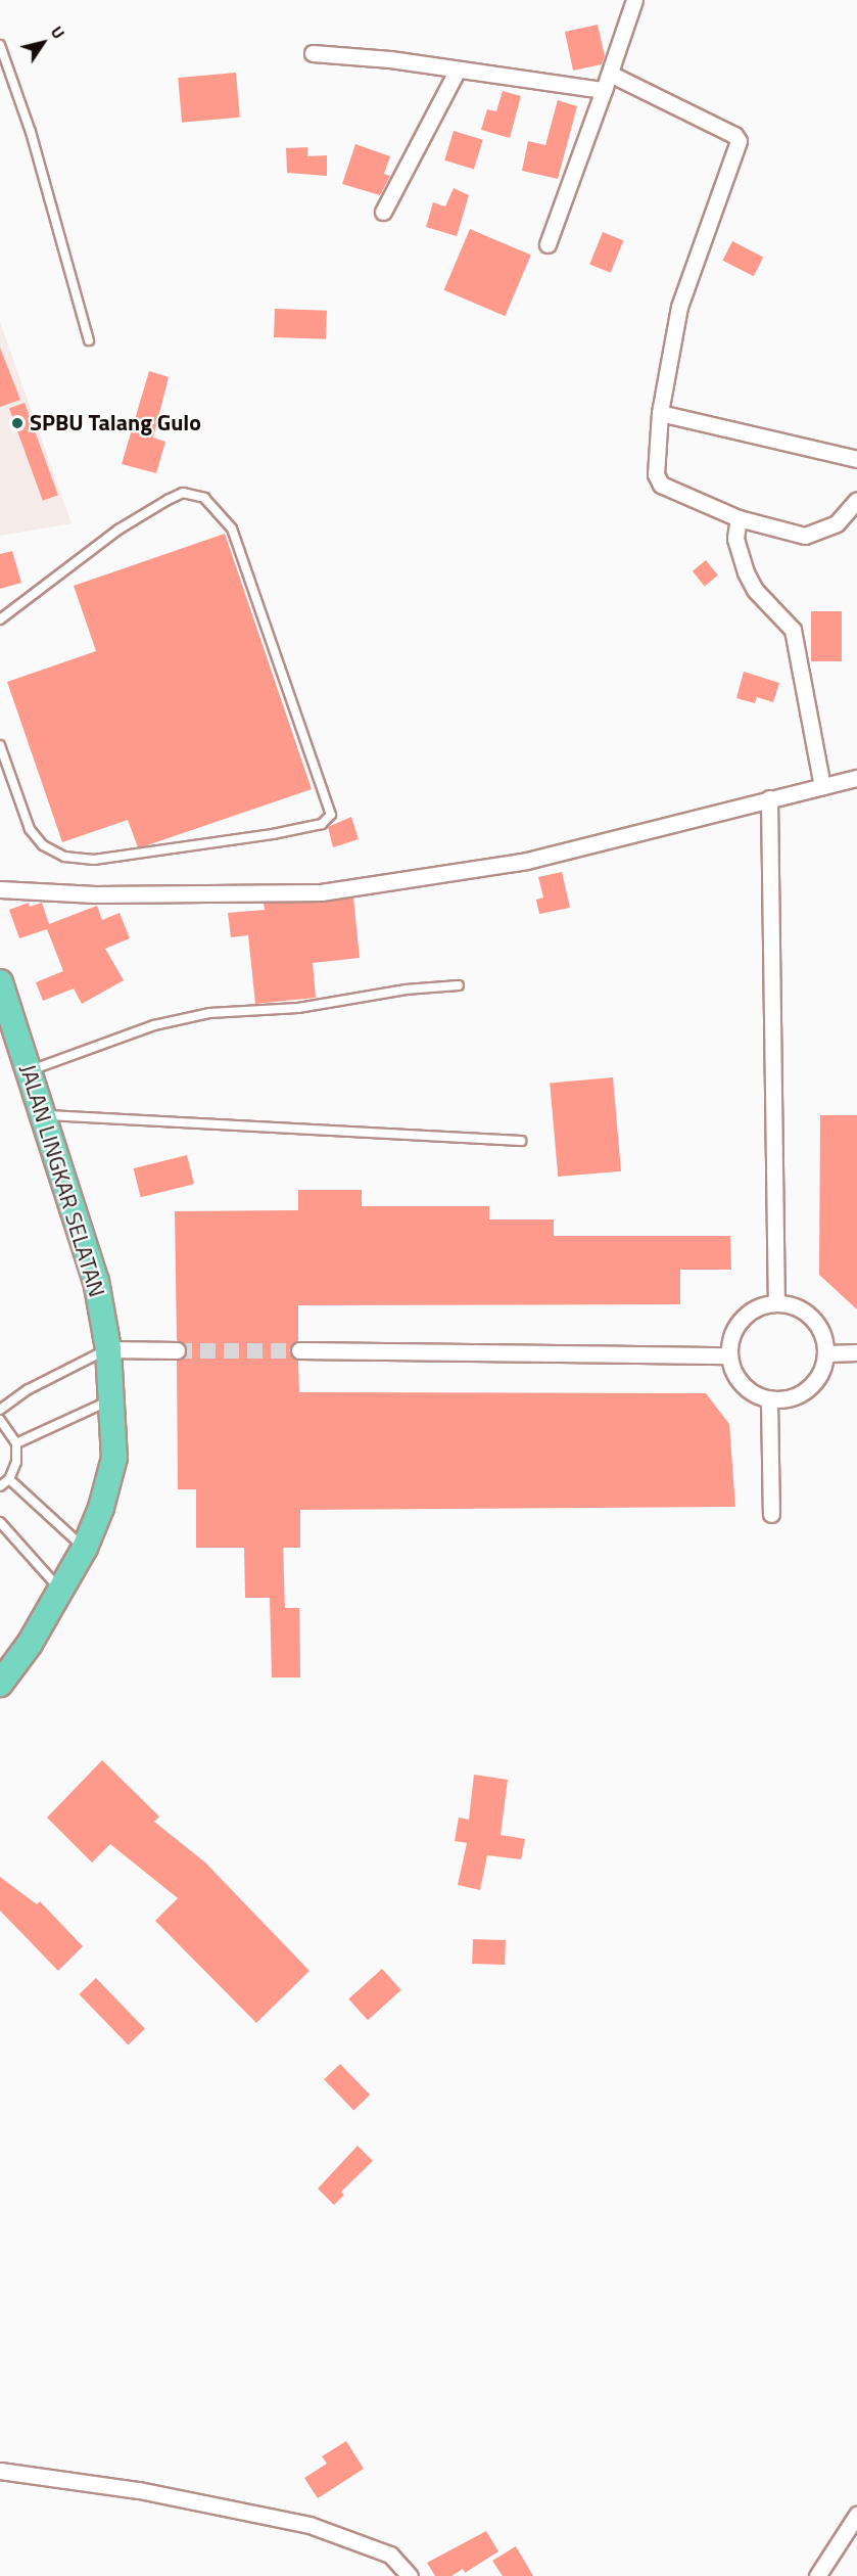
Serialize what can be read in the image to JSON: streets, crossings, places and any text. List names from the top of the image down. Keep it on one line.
{"streets":{"highway":["JALAN LINGKAR SELATAN"]},"places":["SPBU Talang Gulo"],"north":"top right"}
